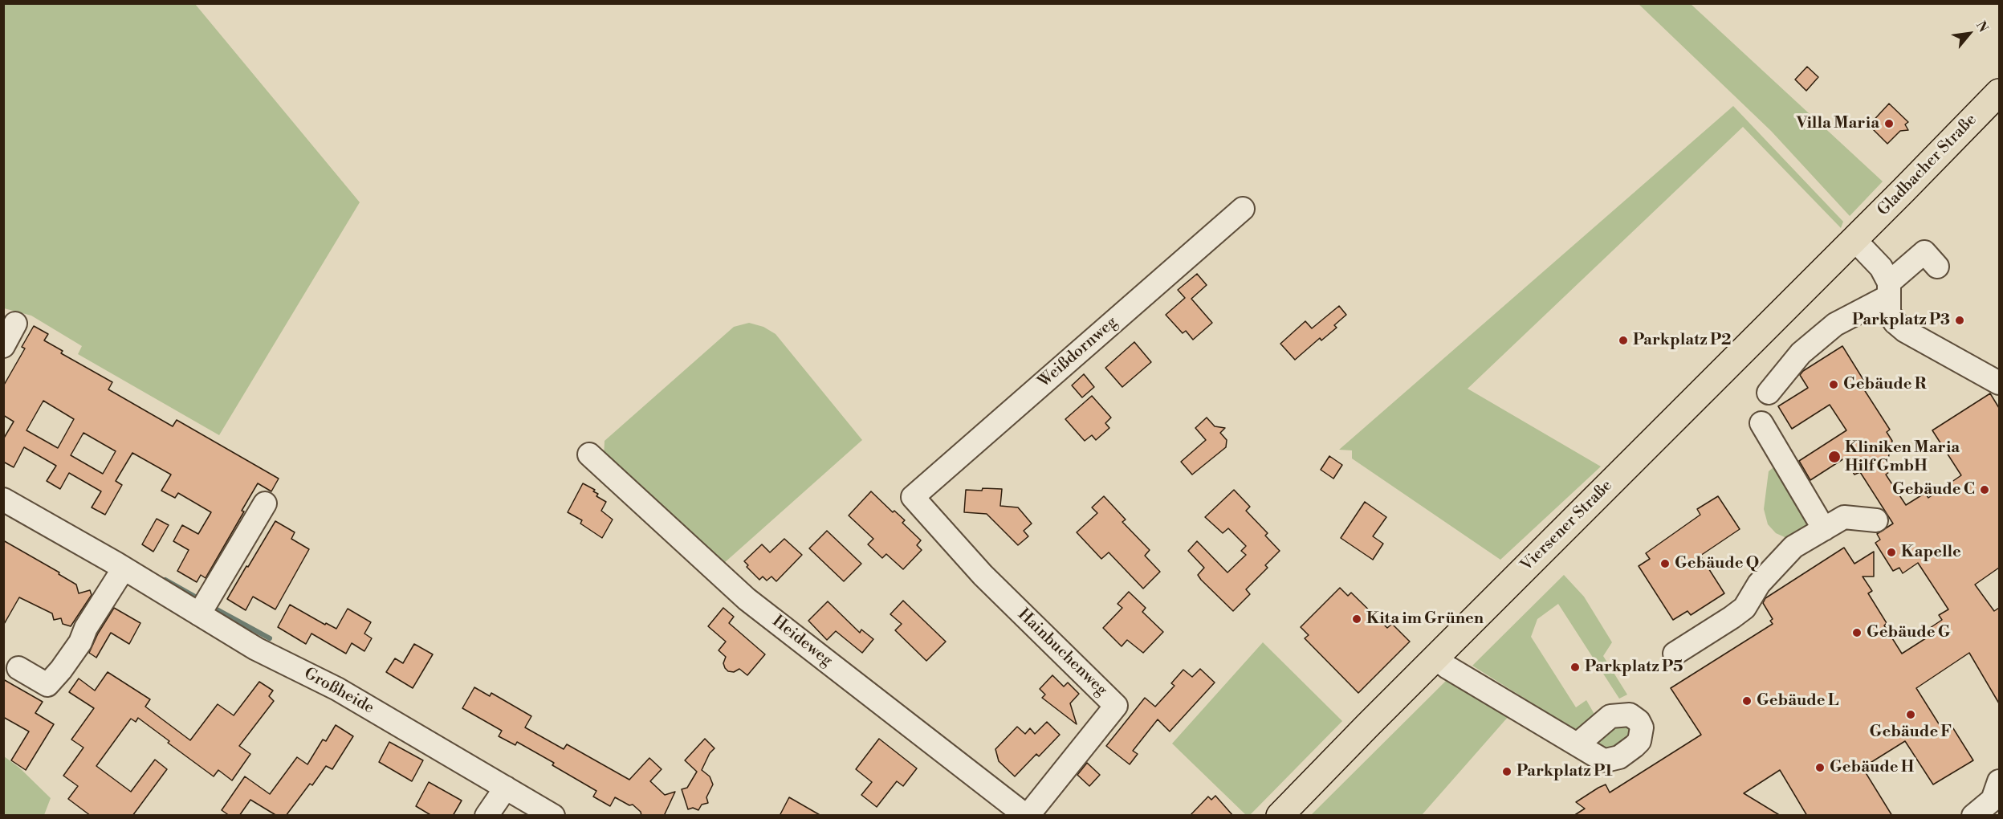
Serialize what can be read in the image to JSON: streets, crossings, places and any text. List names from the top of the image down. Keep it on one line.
{"streets":{"main road":["Gladbacher Straße","Viersener Straße"],"street":["Weißdornweg","Heideweg","Hainbuchenweg","Großheide"]},"crossings":[["Gladbacher Straße","Viersener Straße"],["Weißdornweg","Hainbuchenweg"],["Heideweg","Hainbuchenweg"]],"places":["Villa Maria","Parkplatz P3","Parkplatz P2","Gebäude R","Kliniken Maria Hilf GmbH","Gebäude C","Kapelle","Gebäude Q","Kita im Grünen","Gebäude G","Parkplatz P5","Gebäude L","Gebäude F","Gebäude H","Parkplatz P1"],"north":"top right"}
